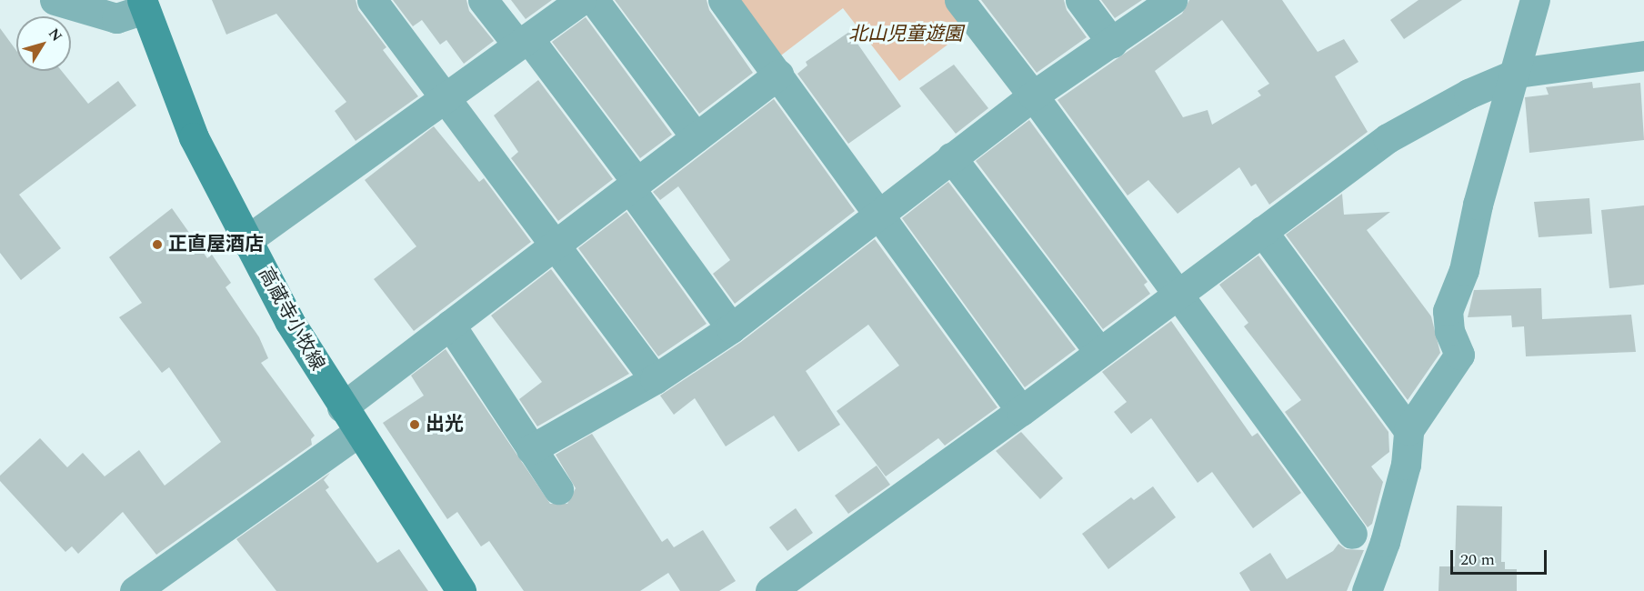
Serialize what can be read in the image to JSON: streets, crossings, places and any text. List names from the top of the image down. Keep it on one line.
{"streets":{"main road":["高蔵寺小牧線"]},"parks":["北山児童遊園"],"places":["正直屋酒店","出光"],"scale_bar":"20 m","north":"top right"}
